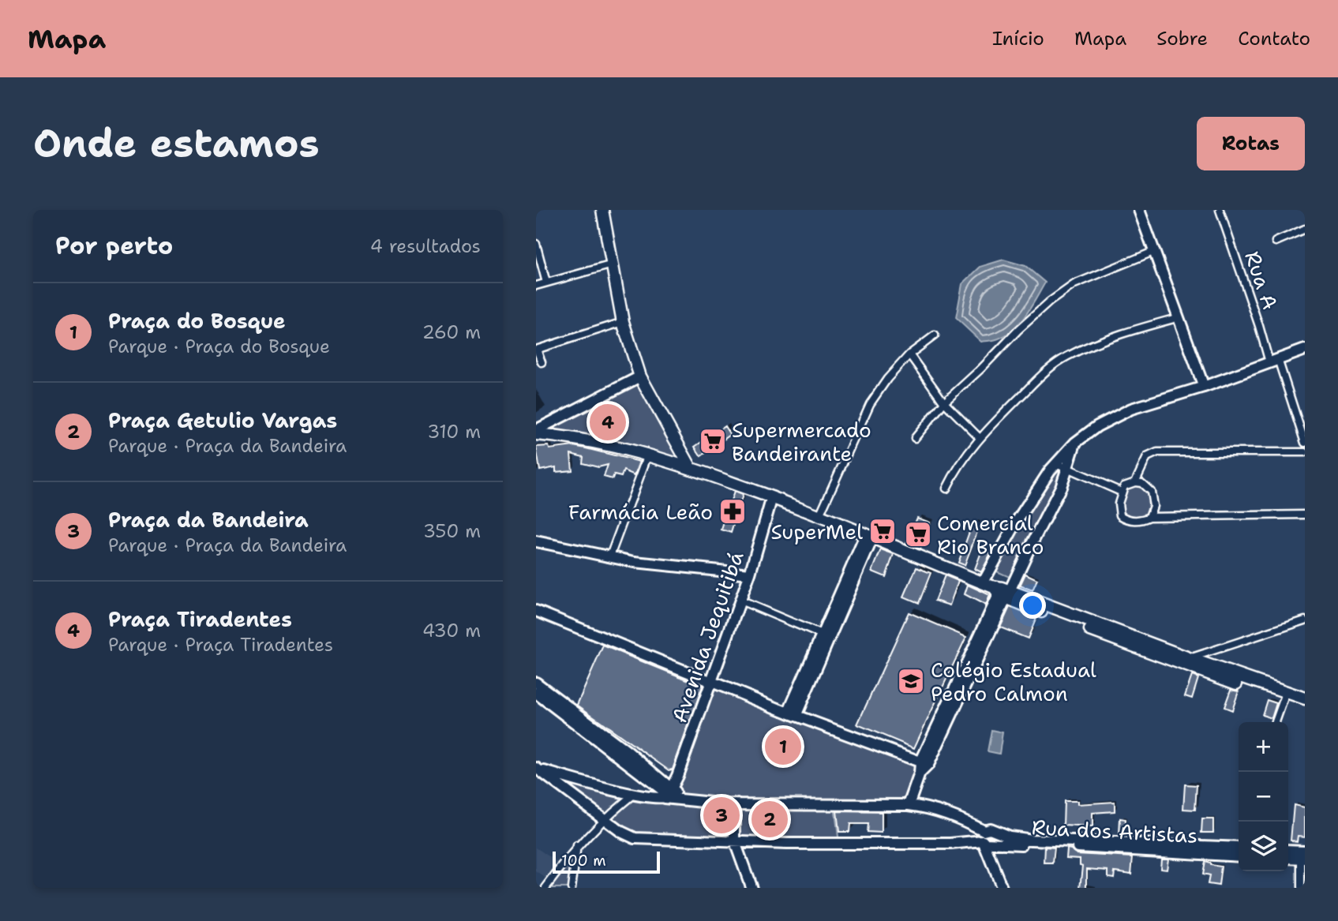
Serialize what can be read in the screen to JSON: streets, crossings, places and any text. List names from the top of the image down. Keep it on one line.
{"streets":{"street":["Rua A","Avenida Jequitibá","Rua dos Artistas"]},"places":{"supermarket":["Supermercado Bandeirante","SuperMel","Comercial Rio Branco"],"pharmacy":["Farmácia Leão"],"school or university":["Colégio Estadual Pedro Calmon"]},"scale_bar":"100 m","page":{"header":"Mapa","nav":["Início","Mapa","Sobre","Contato"],"buttons":"Rotas","title":"Onde estamos","heading":["Por perto","4 resultados"],"list":[{"mark":"1","name":"Praça do Bosque","note":"Parque · Praça do Bosque","value":"260 m"},{"mark":"2","name":"Praça Getulio Vargas","note":"Parque · Praça da Bandeira","value":"310 m"},{"mark":"3","name":"Praça da Bandeira","note":"Parque · Praça da Bandeira","value":"350 m"},{"mark":"4","name":"Praça Tiradentes","note":"Parque · Praça Tiradentes","value":"430 m"}],"pins":["4","1","3","2"],"map_buttons":["+","−"],"scale":"100 m"}}
